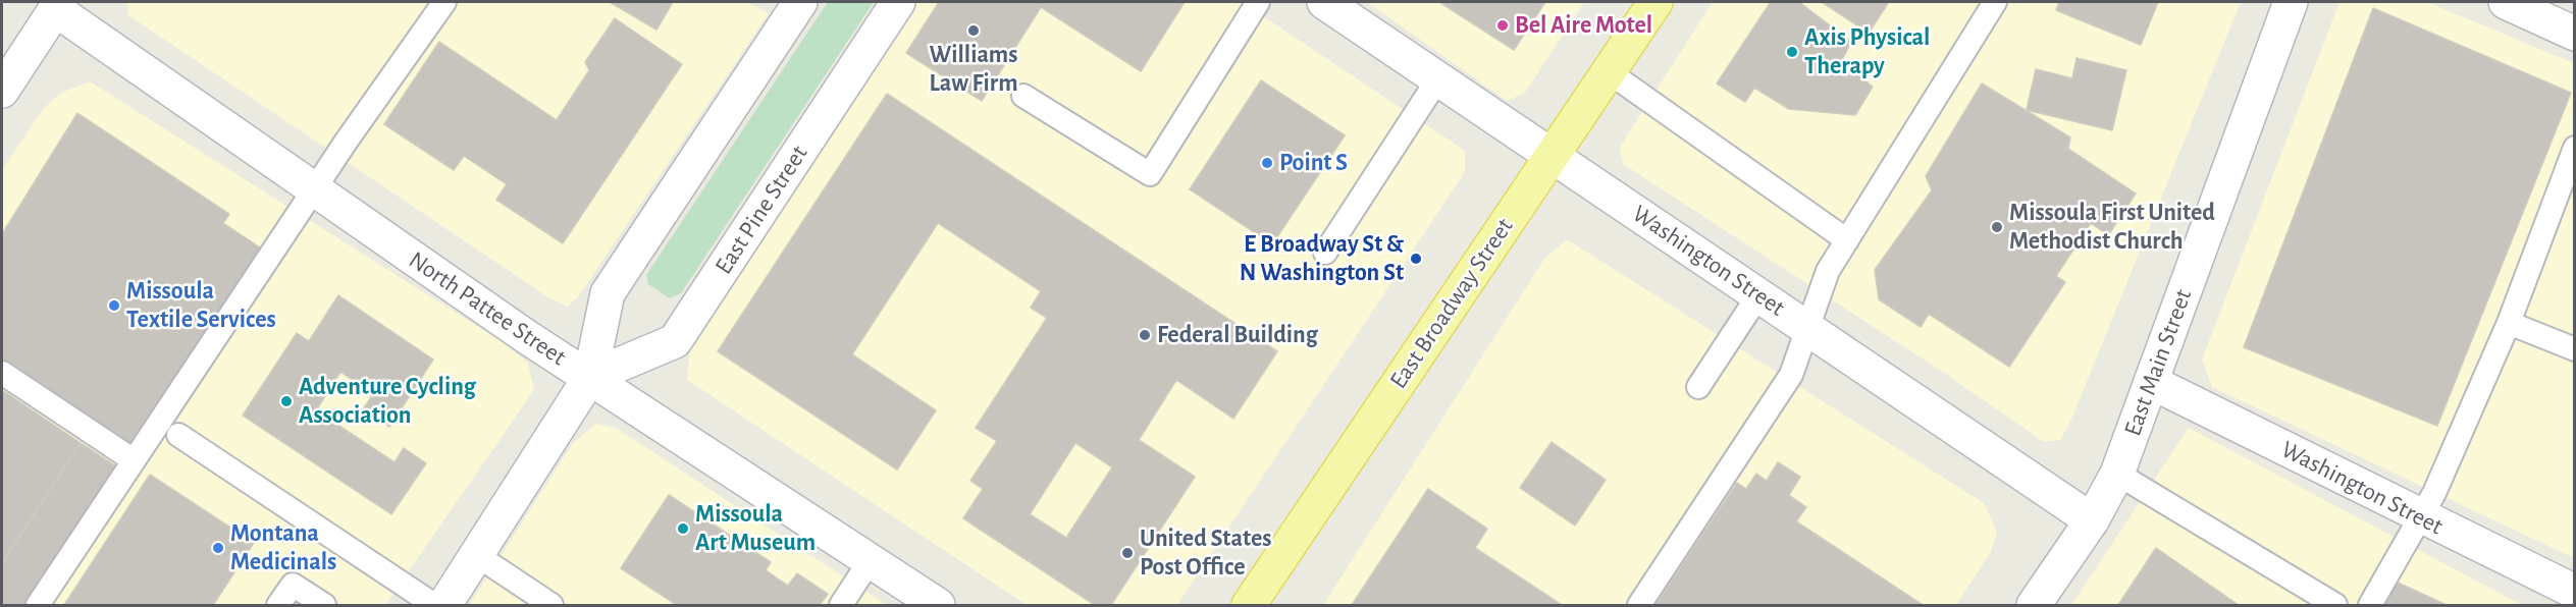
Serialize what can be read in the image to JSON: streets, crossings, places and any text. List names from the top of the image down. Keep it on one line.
{"streets":{"main road":["East Broadway Street"],"street":["East Pine Street","Washington Street","North Pattee Street","East Main Street"]},"crossings":[["East Pine Street","North Pattee Street"],["Washington Street","East Broadway Street"],["Washington Street","East Main Street"]],"places":["Bel Aire Motel","Williams Law Firm","Axis Physical Therapy","Point S","Missoula First United Methodist Church","E Broadway St & N Washington St","Missoula Textile Services","Federal Building","Adventure Cycling Association","Missoula Art Museum","Montana Medicinals","United States Post Office"]}
